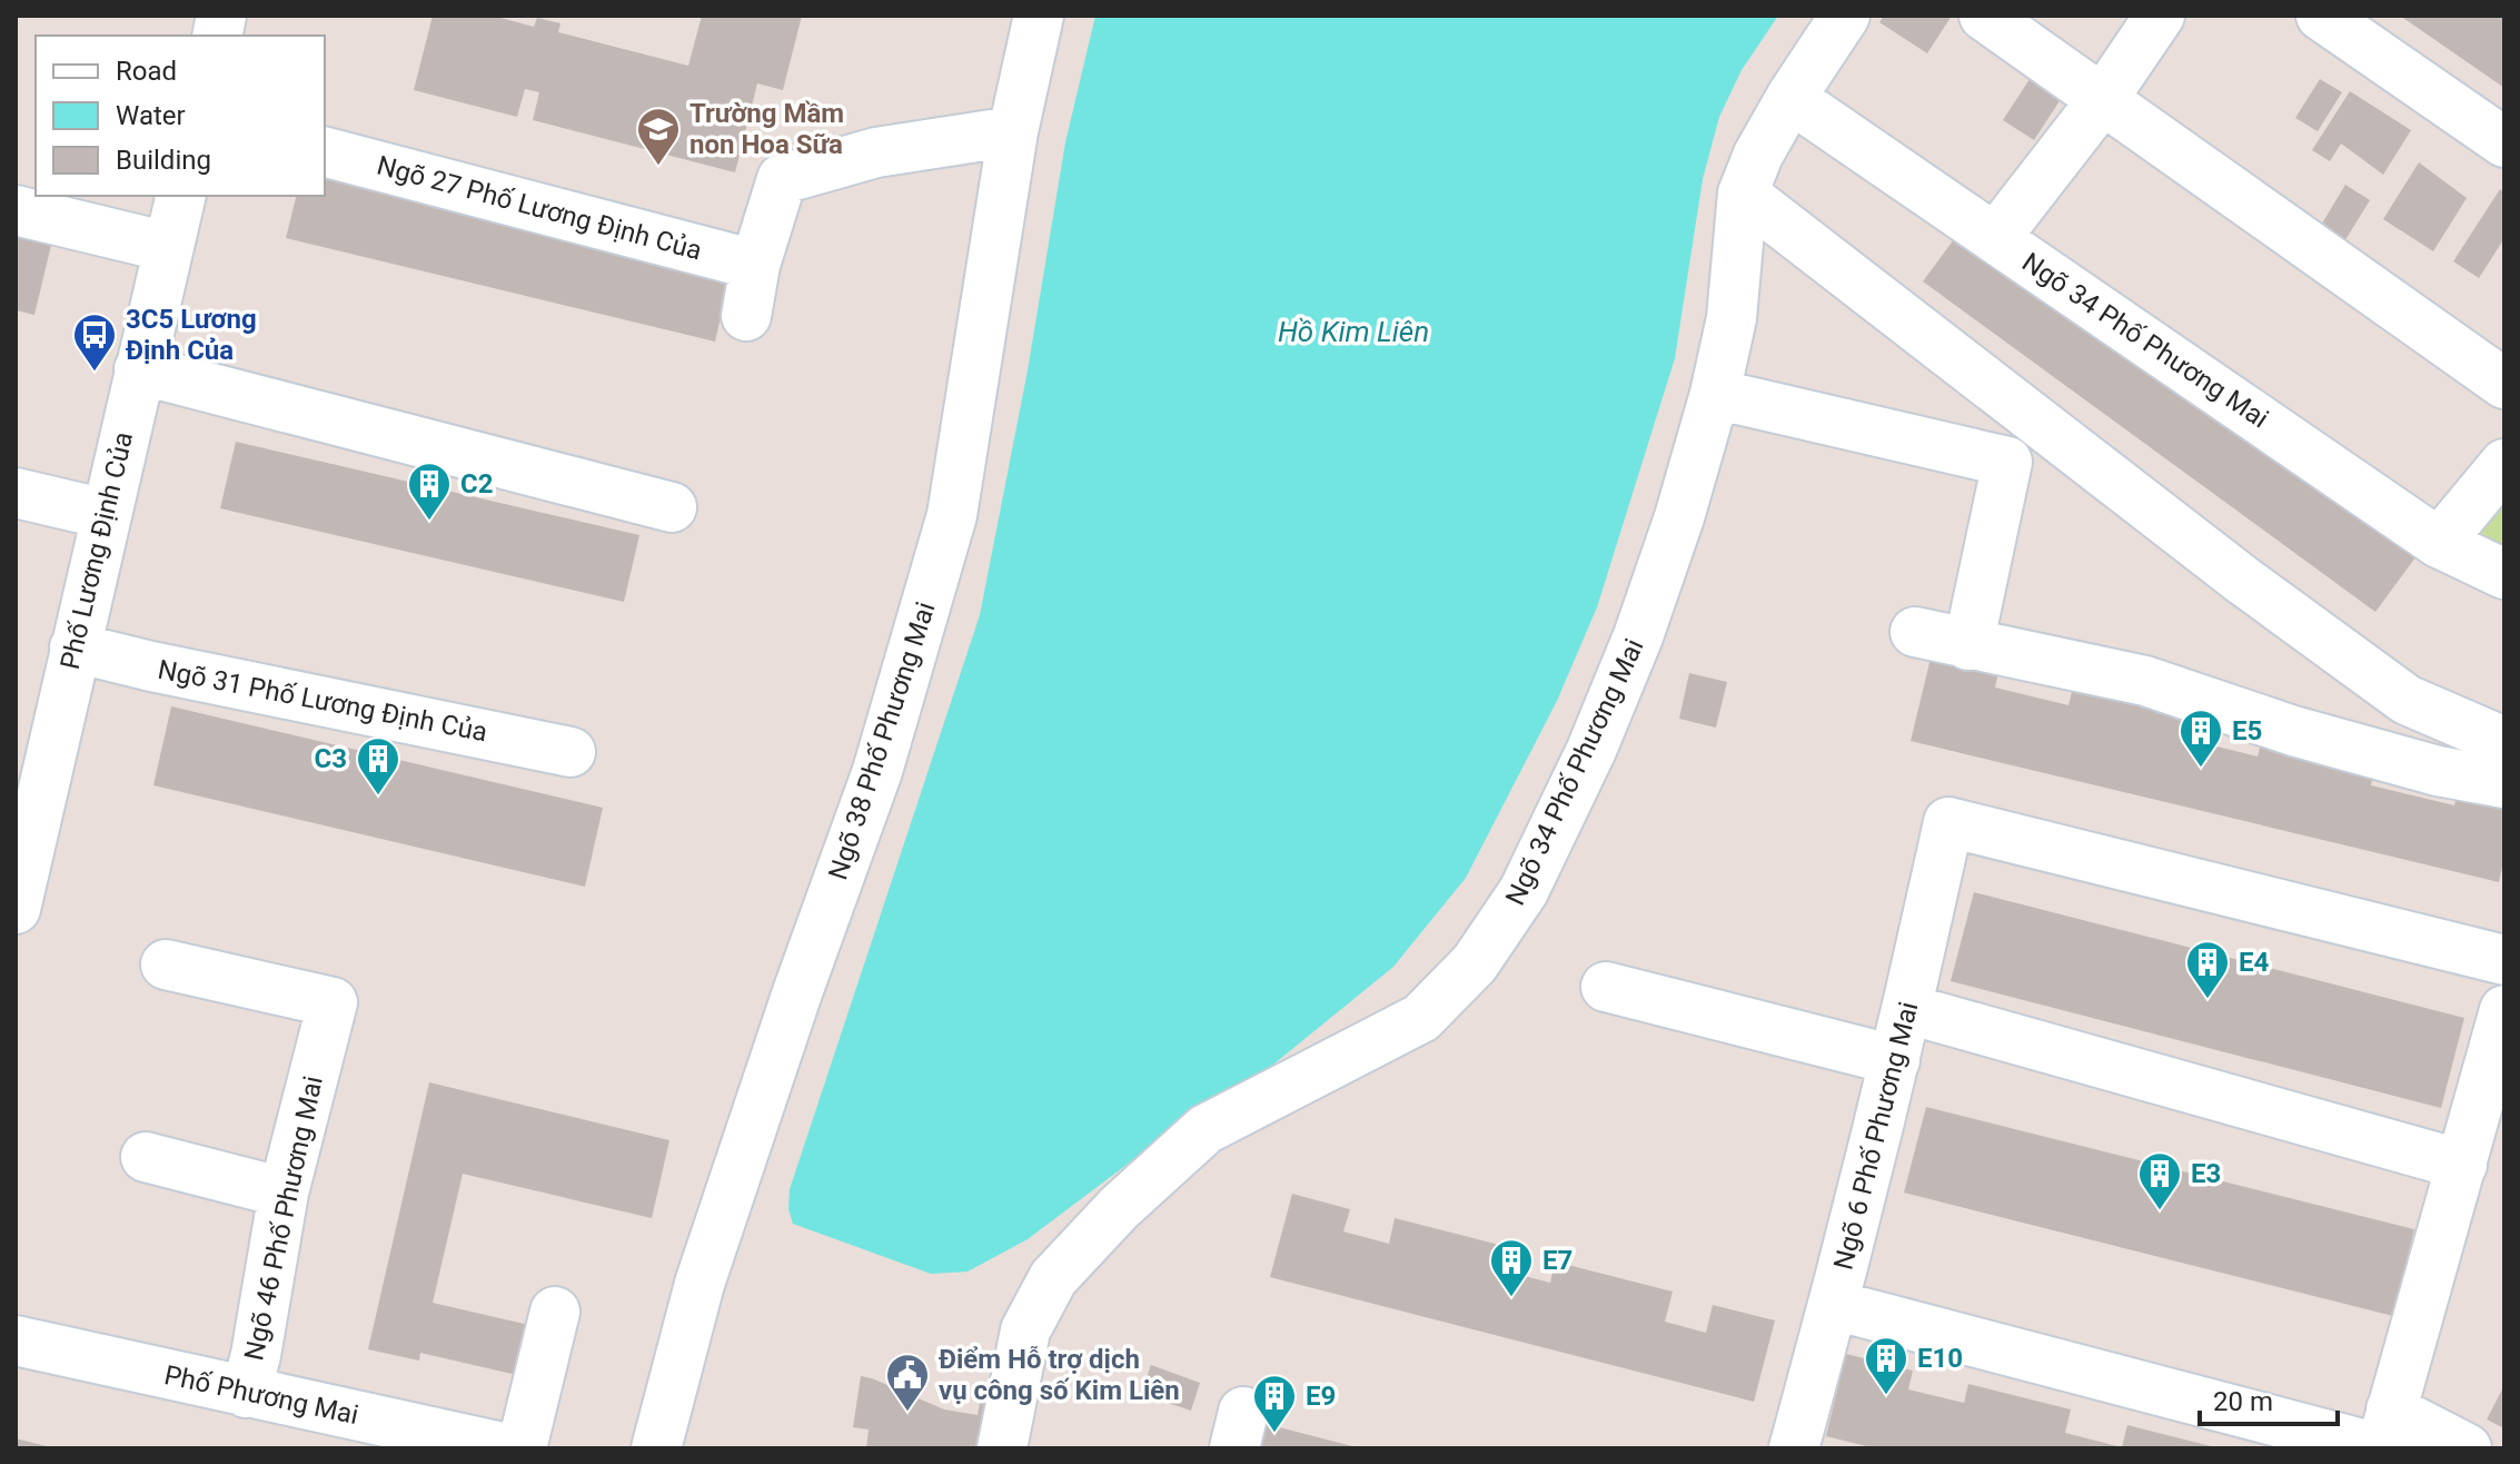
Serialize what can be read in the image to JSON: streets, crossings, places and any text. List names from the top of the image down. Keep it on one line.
{"streets":{"street":["Ngõ 27 Phố Lương Định Của","Ngõ 34 Phố Phương Mai","Phố Lương Định Của","Ngõ 31 Phố Lương Định Của","Ngõ 38 Phố Phương Mai","Ngõ 6 Phố Phương Mai","Ngõ 46 Phố Phương Mai","Phố Phương Mai"]},"crossings":[["Phố Lương Định Của","Ngõ 31 Phố Lương Định Của"],["Ngõ 46 Phố Phương Mai","Phố Phương Mai"]],"water":["Hồ Kim Liên"],"places":{"school or university":["Trường Mầm non Hoa Sữa"],"bus stop":["3C5 Lương Định Của"],"building":["C2","E5","C3","E4","E3","E7","E10","E9"],"public building":["Điểm Hỗ trợ dịch vụ công số Kim Liên"]},"legend":["Road","Water","Building"],"scale_bar":"20 m"}
